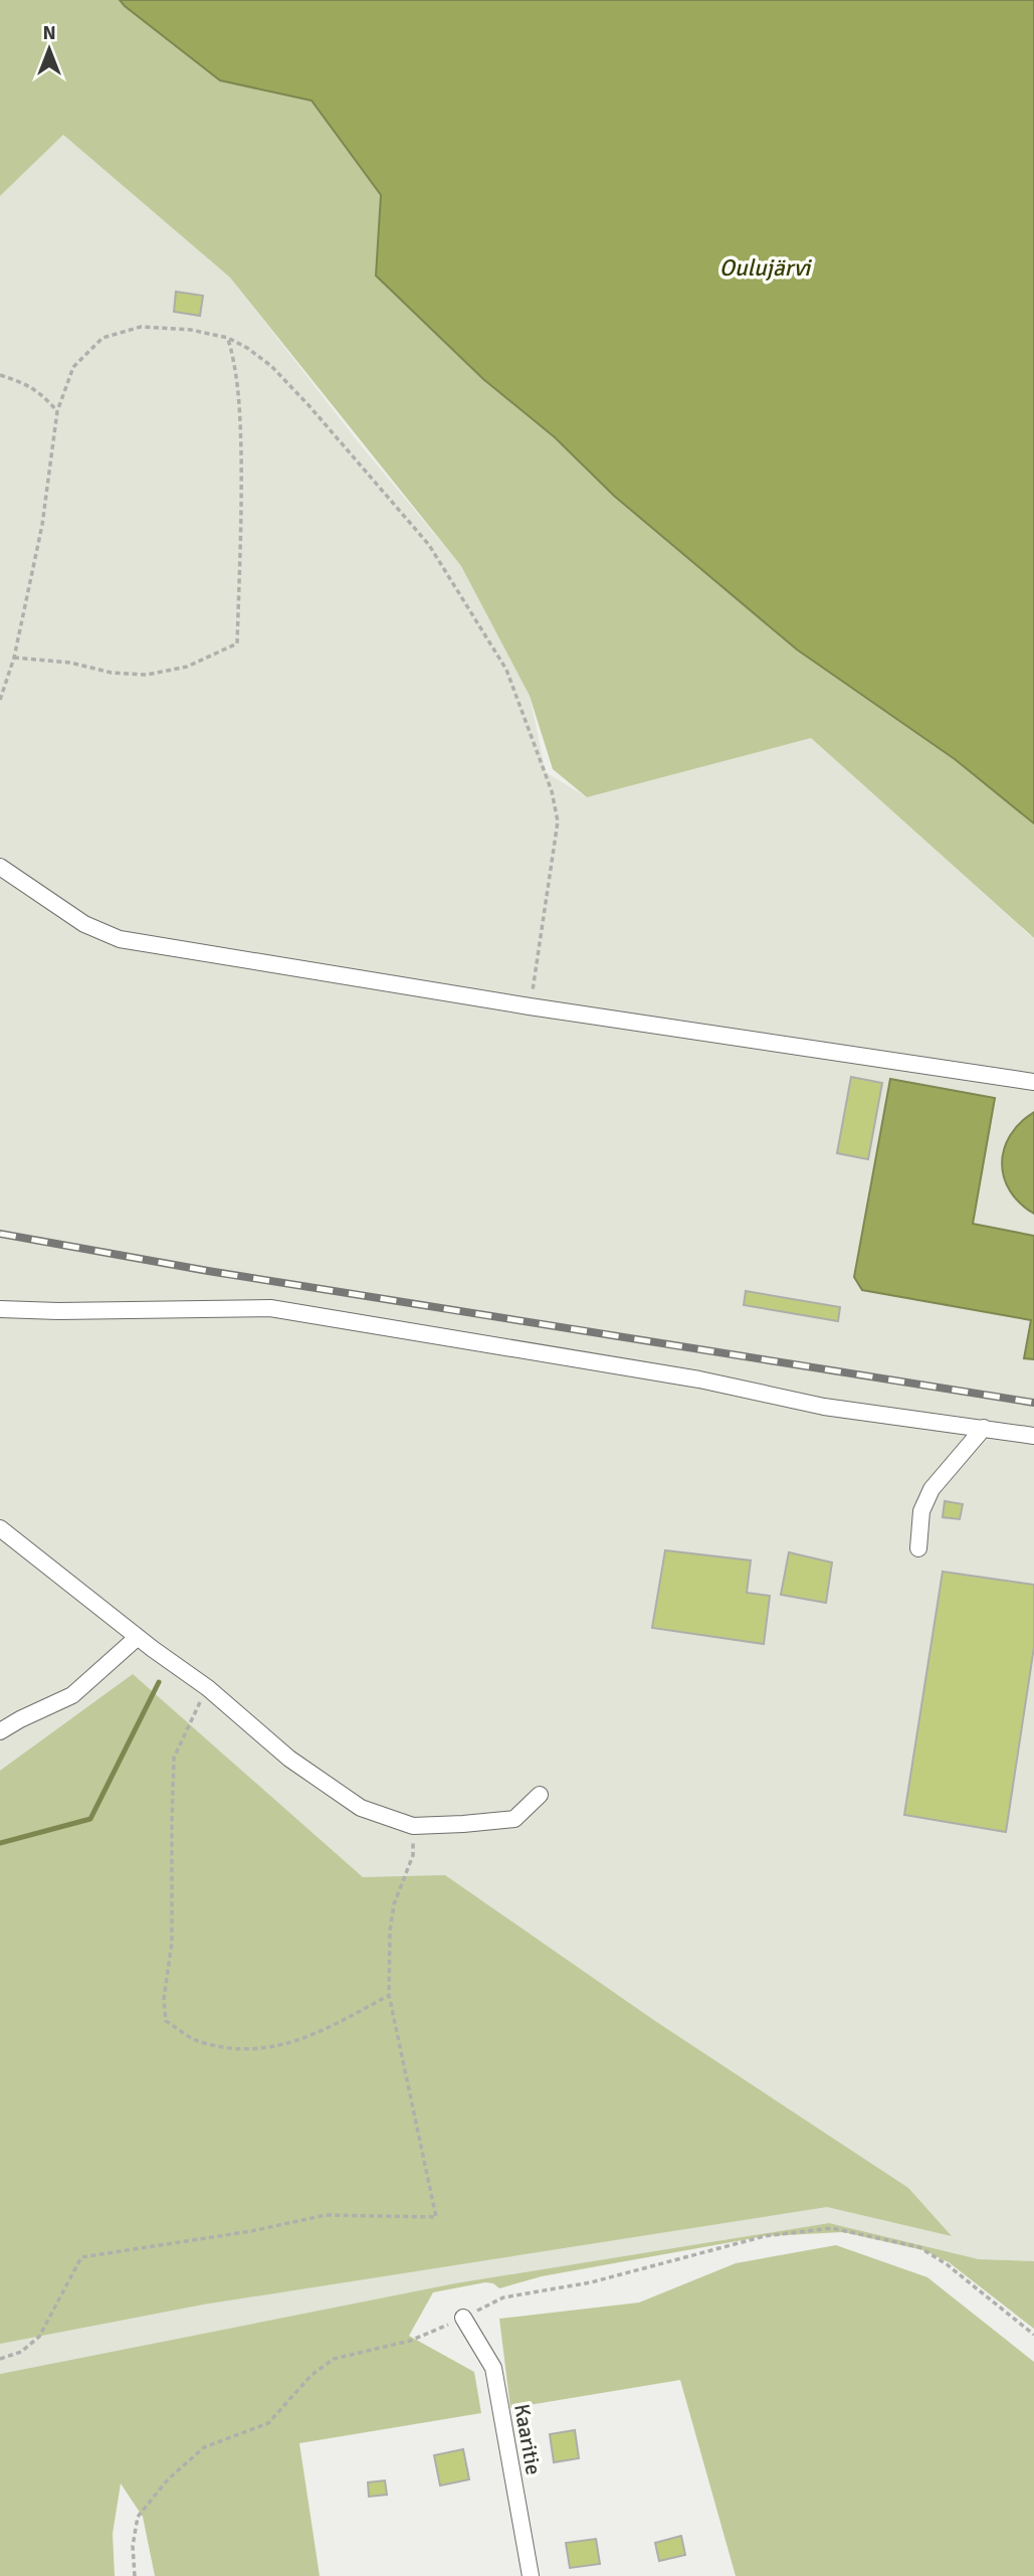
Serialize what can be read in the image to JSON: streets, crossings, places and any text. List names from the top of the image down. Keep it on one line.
{"streets":{"street":["Kaaritie"]},"water":["Oulujärvi"],"north":"top"}
